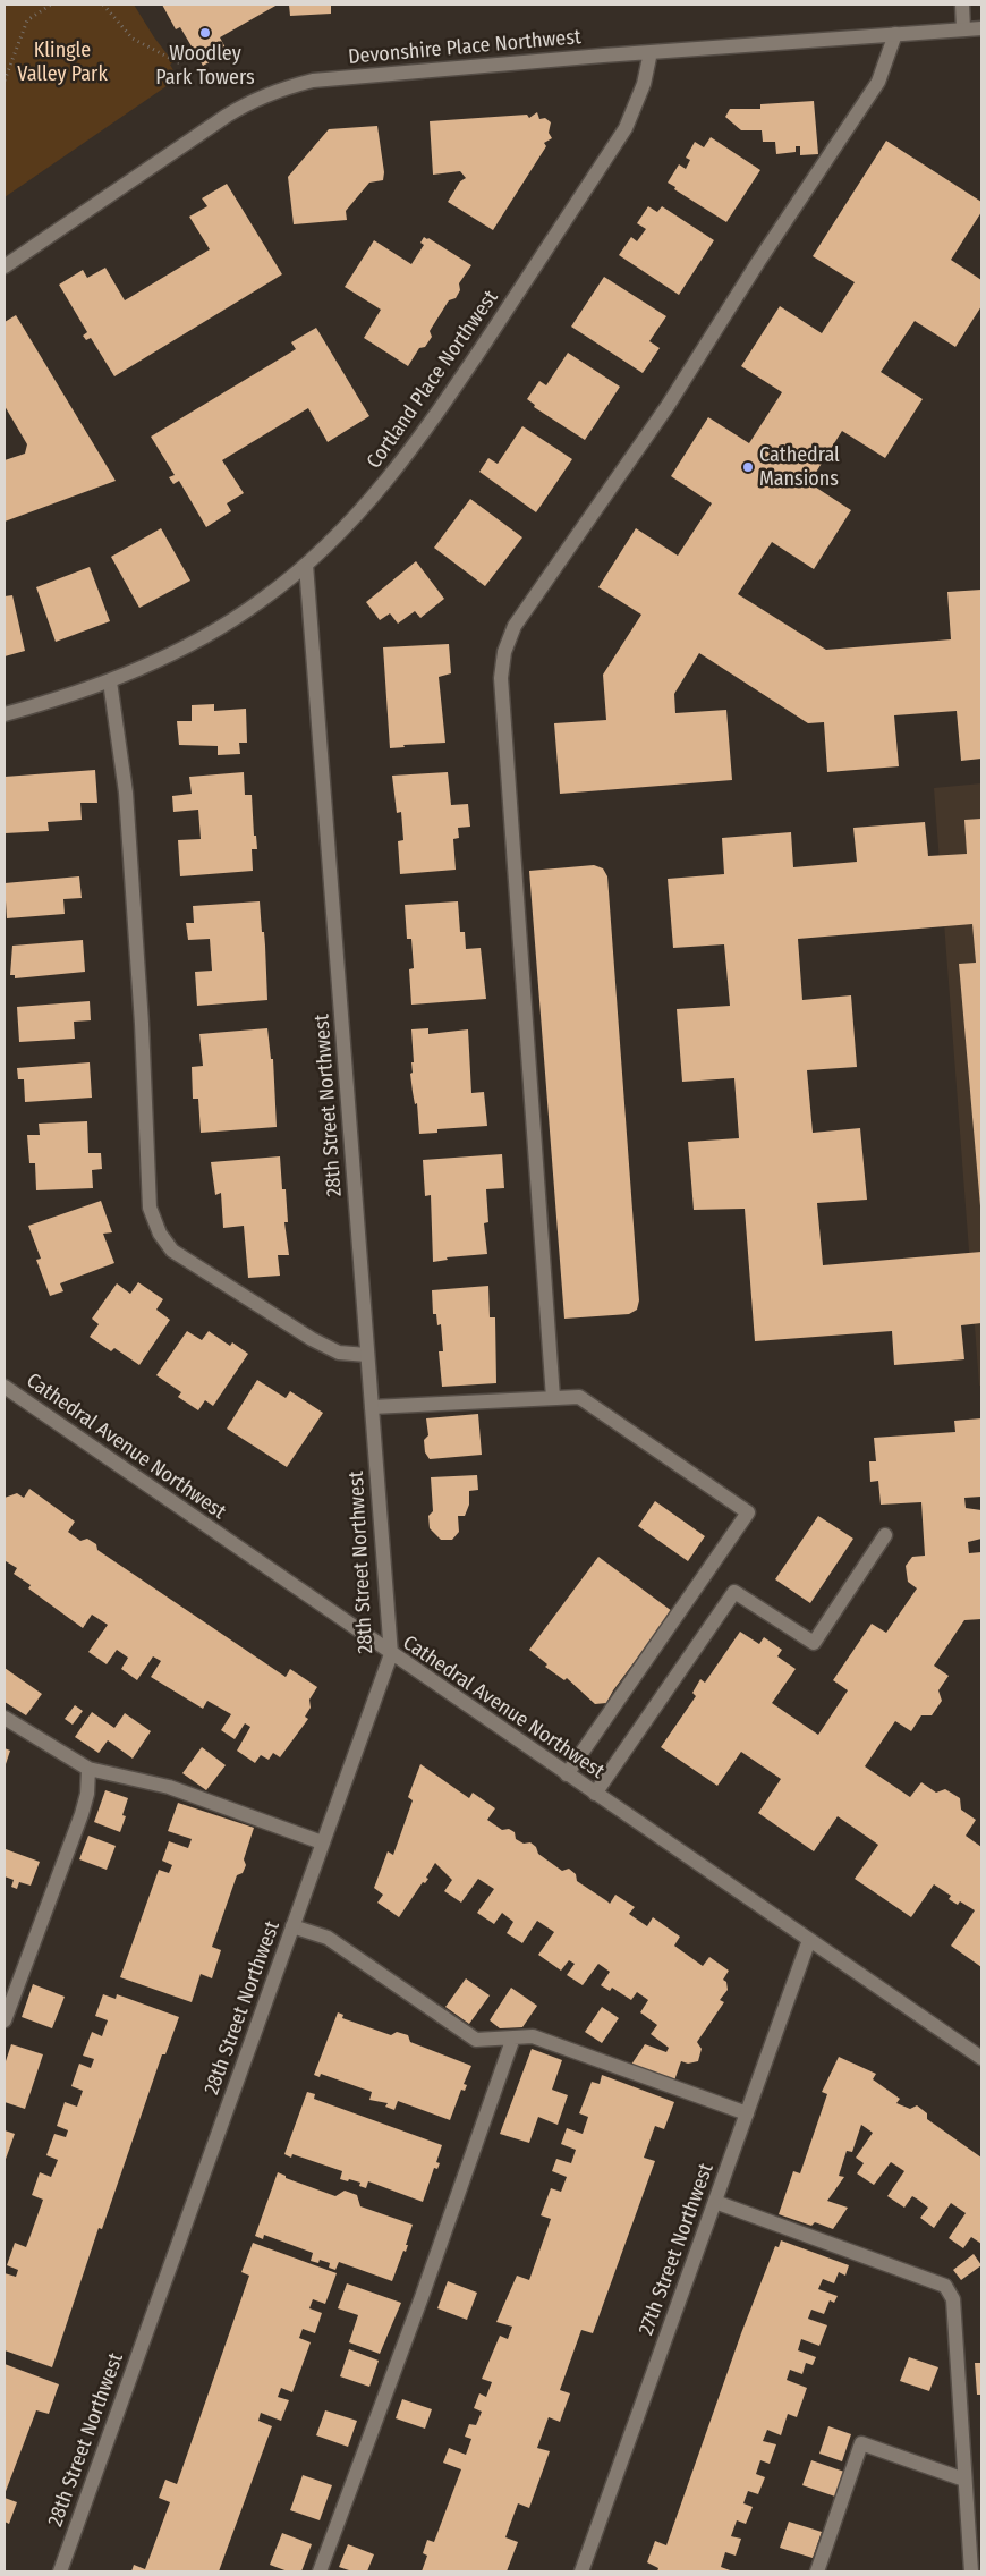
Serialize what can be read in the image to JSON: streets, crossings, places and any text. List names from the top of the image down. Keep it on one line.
{"streets":{"street":["Devonshire Place Northwest","Cortland Place Northwest","28th Street Northwest","Cathedral Avenue Northwest","27th Street Northwest"]},"crossings":[["Devonshire Place Northwest","Cortland Place Northwest"],["Cortland Place Northwest","28th Street Northwest"],["28th Street Northwest","Cathedral Avenue Northwest"],["Cathedral Avenue Northwest","27th Street Northwest"]],"parks":["Klingle Valley Park"],"places":["Woodley Park Towers","Cathedral Mansions"]}
